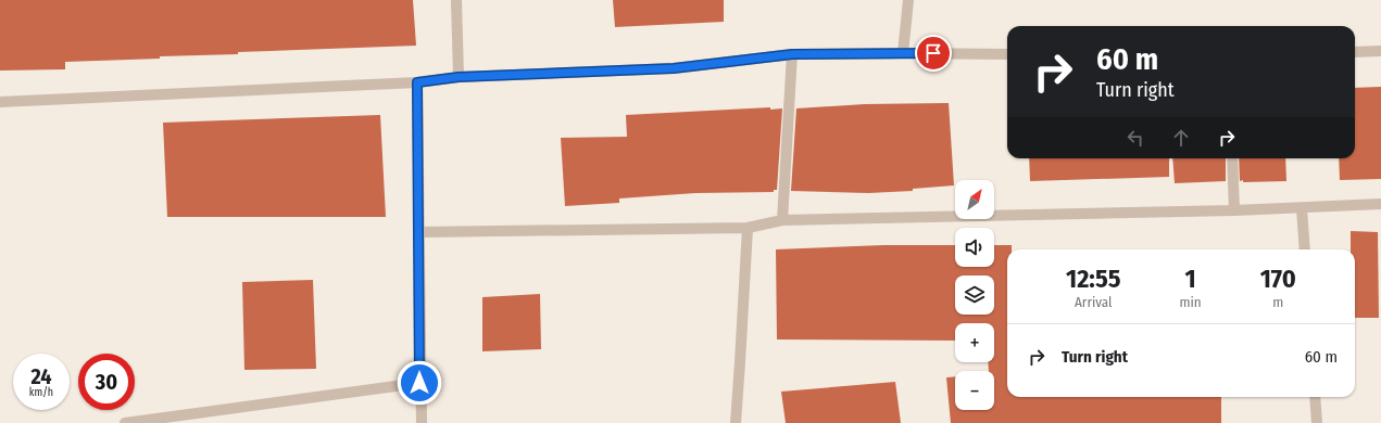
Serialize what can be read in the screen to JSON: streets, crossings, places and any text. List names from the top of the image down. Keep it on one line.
{"north":"top right","page":{"turn":["60 m","Turn right"],"map_buttons":["+","−"],"eta":["12:55","Arrival","1","min","170","m"],"list":[{"name":"Turn right","value":"60 m"}],"speed":"24 km/h","limit":"30"}}
